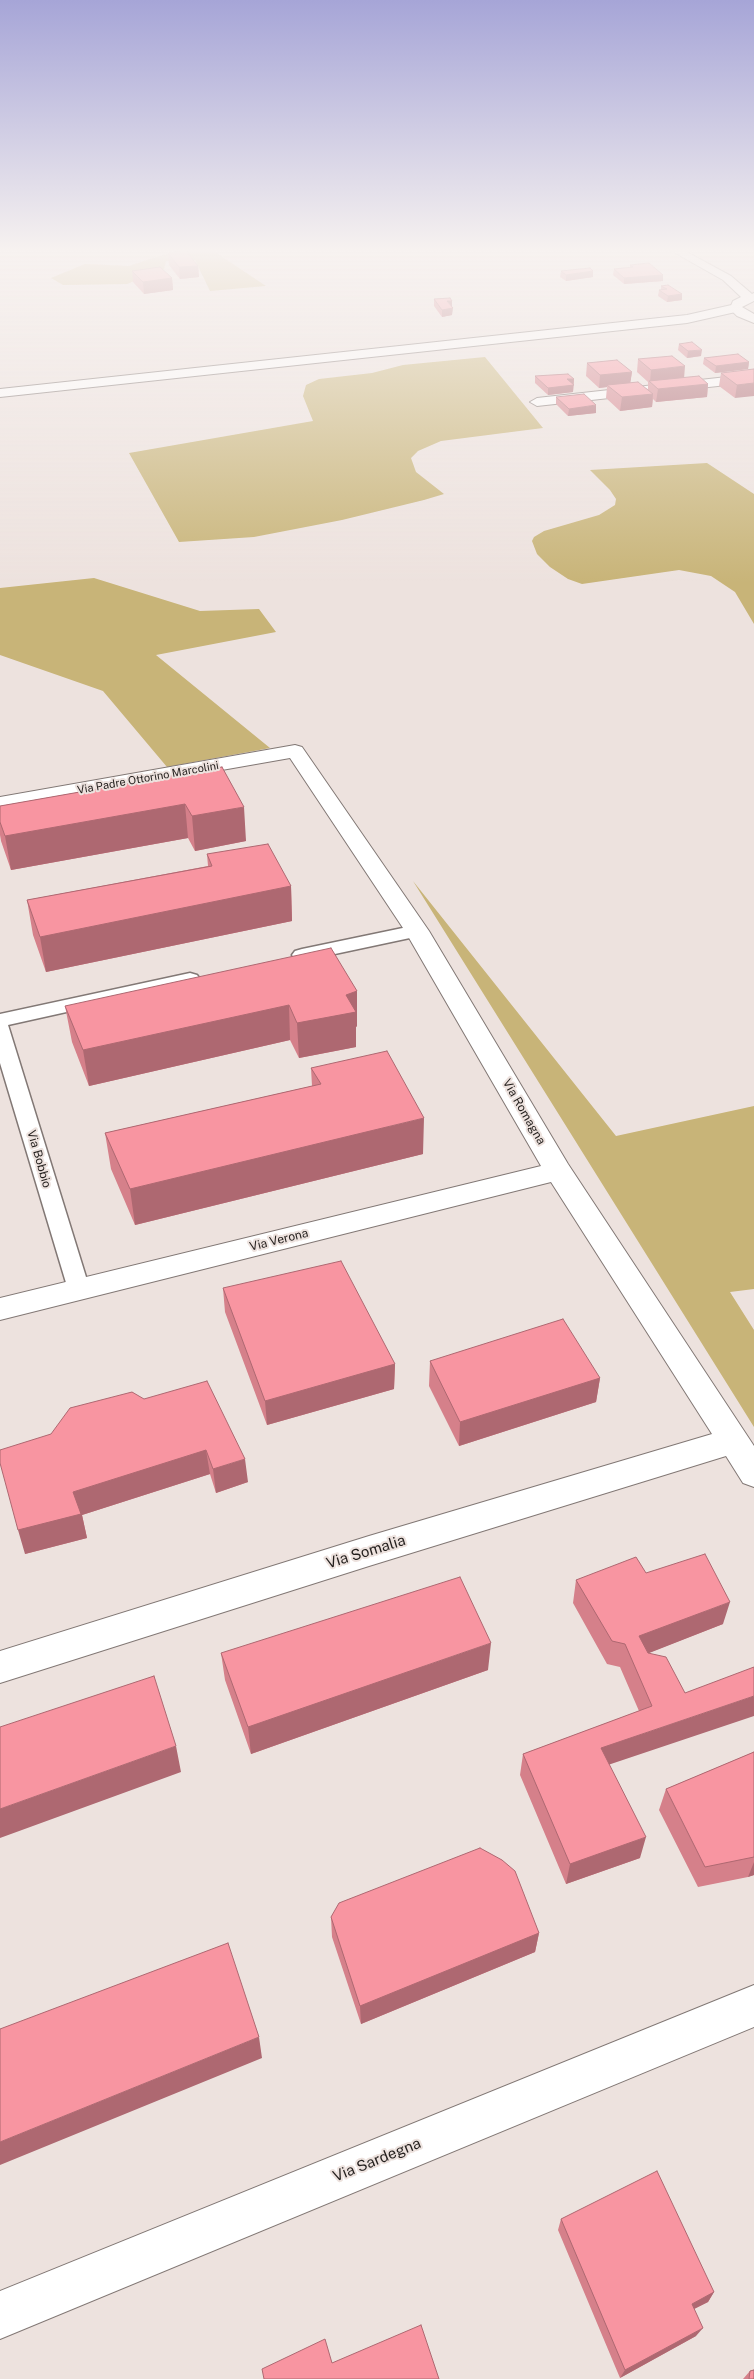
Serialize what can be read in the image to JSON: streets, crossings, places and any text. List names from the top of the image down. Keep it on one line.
{"streets":{"street":["Via Padre Ottorino Marcolini","Via Romagna","Via Bobbio","Via Verona","Via Somalia","Via Sardegna"]},"crossings":[["Via Padre Ottorino Marcolini","Via Romagna"],["Via Romagna","Via Verona"],["Via Romagna","Via Somalia"],["Via Bobbio","Via Verona"]]}
